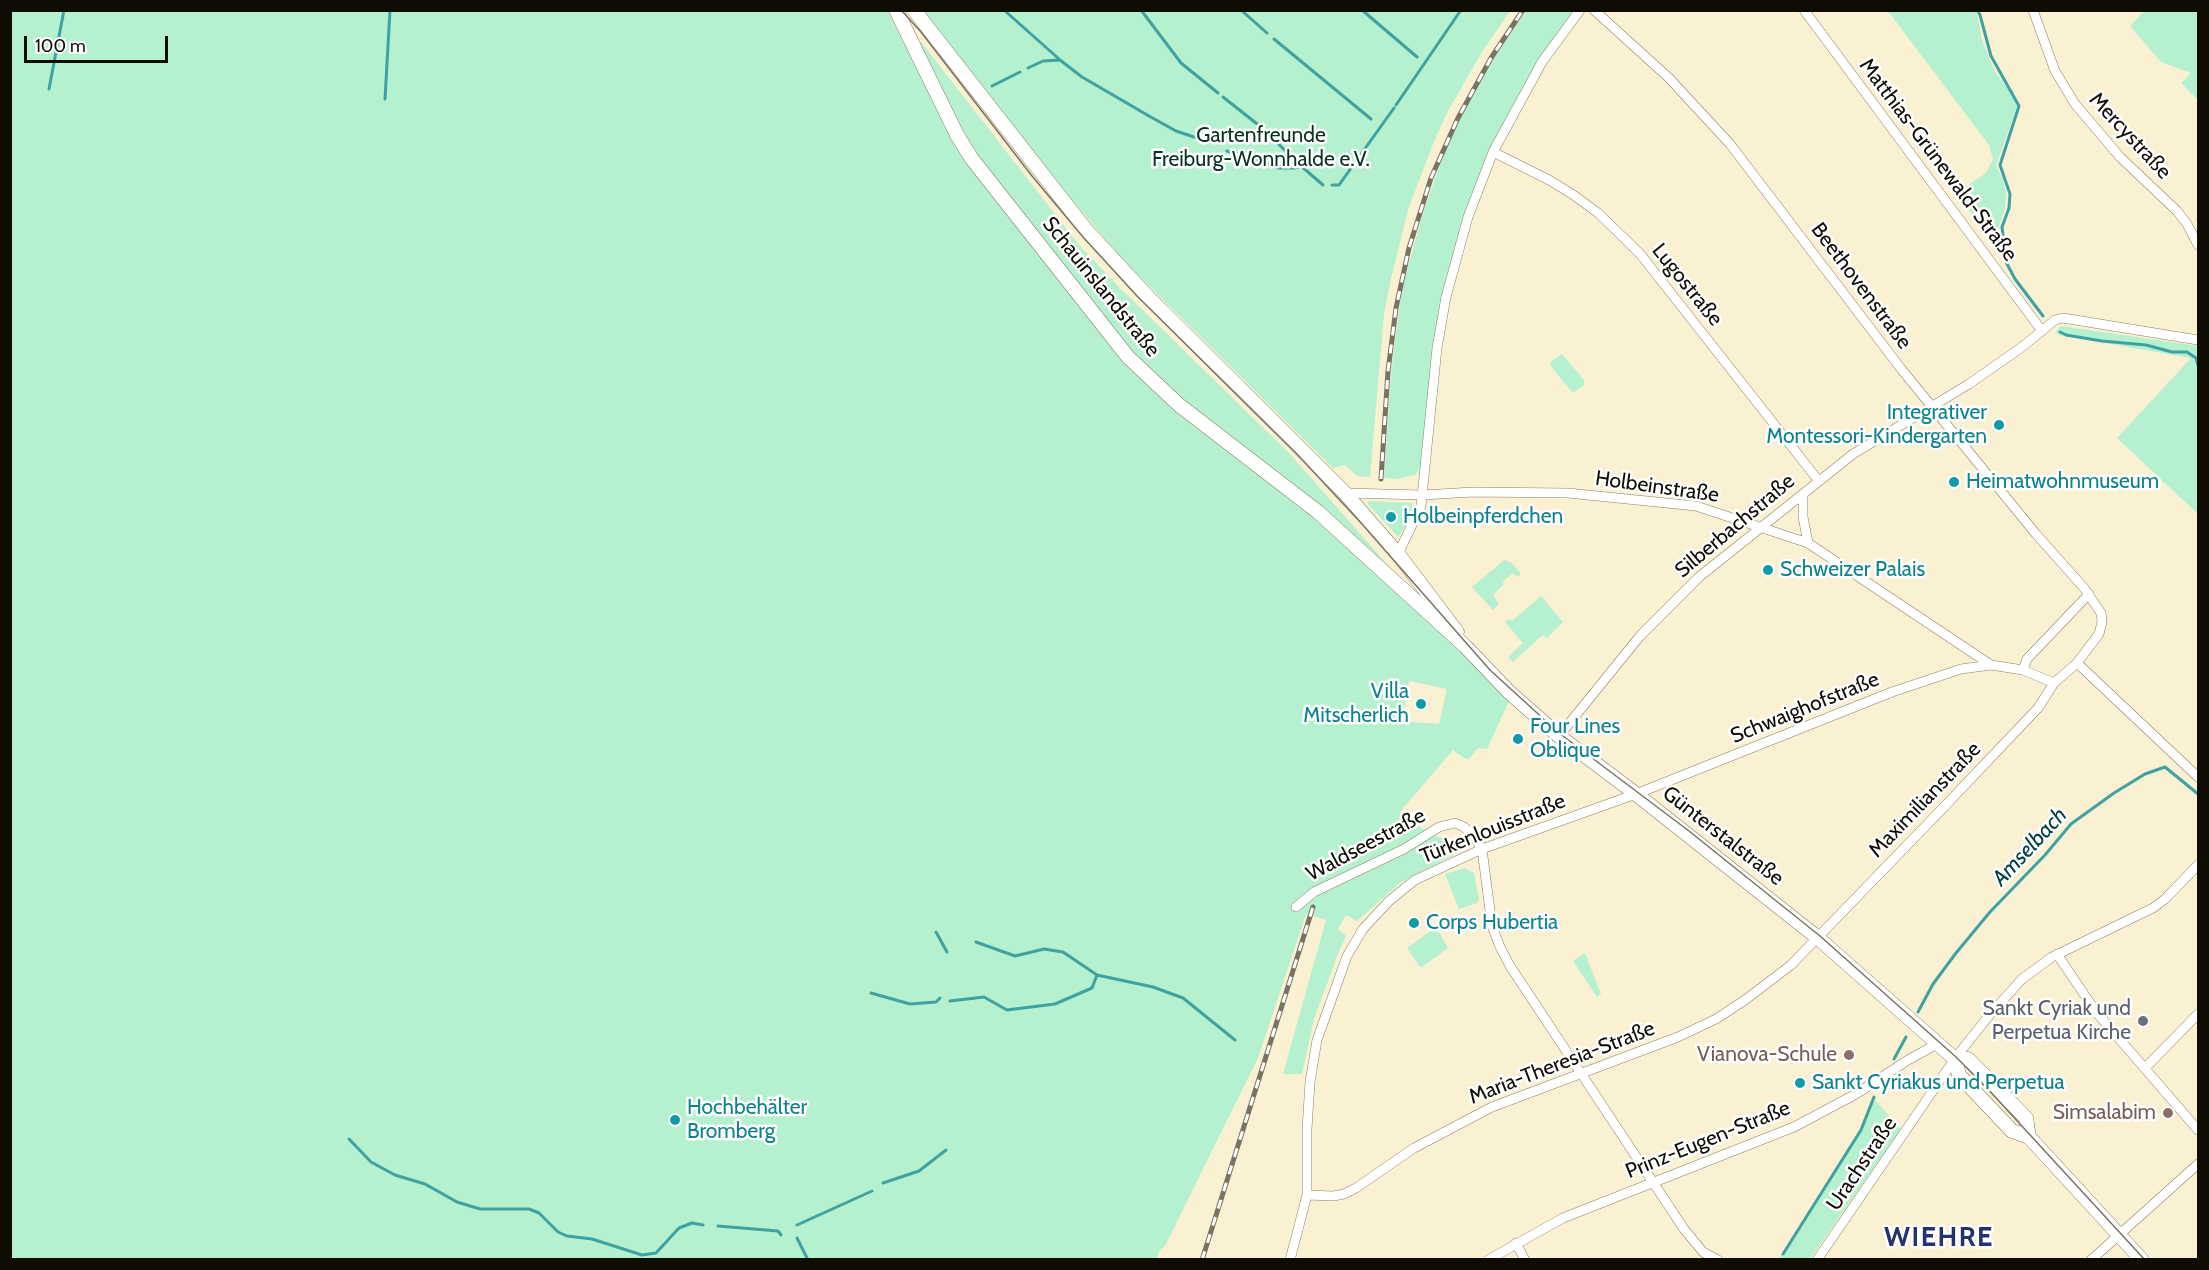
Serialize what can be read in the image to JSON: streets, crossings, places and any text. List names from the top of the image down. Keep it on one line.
{"streets":{"main road":["Schauinslandstraße","Günterstalstraße"],"street":["Mercystraße","Matthias-Grünewald-Straße","Lugostraße","Beethovenstraße","Holbeinstraße","Silberbachstraße","Schwaighofstraße","Maximilianstraße","Türkenlouisstraße","Waldseestraße","Maria-Theresia-Straße","Prinz-Eugen-Straße","Urachstraße"]},"crossings":[["Matthias-Grünewald-Straße","Silberbachstraße"],["Lugostraße","Silberbachstraße"],["Beethovenstraße","Silberbachstraße"],["Beethovenstraße","Maximilianstraße"],["Schauinslandstraße","Holbeinstraße"],["Schauinslandstraße","Günterstalstraße"],["Holbeinstraße","Silberbachstraße"],["Holbeinstraße","Schwaighofstraße"],["Holbeinstraße","Maximilianstraße"],["Holbeinstraße","Günterstalstraße"],["Silberbachstraße","Günterstalstraße"],["Schwaighofstraße","Türkenlouisstraße"],["Schwaighofstraße","Günterstalstraße"],["Maximilianstraße","Günterstalstraße"],["Maximilianstraße","Maria-Theresia-Straße"],["Türkenlouisstraße","Günterstalstraße"],["Türkenlouisstraße","Waldseestraße"],["Türkenlouisstraße","Maria-Theresia-Straße"],["Günterstalstraße","Maria-Theresia-Straße"],["Günterstalstraße","Prinz-Eugen-Straße"],["Günterstalstraße","Urachstraße"]],"districts":["WIEHRE"],"water":["Amselbach"],"parks":["Gartenfreunde Freiburg-Wonnhalde e.V."],"places":["Integrativer Montessori-Kindergarten","Heimatwohnmuseum","Holbeinpferdchen","Schweizer Palais","Villa Mitscherlich","Four Lines Oblique","Corps Hubertia","Sankt Cyriak und Perpetua Kirche","Vianova-Schule","Sankt Cyriakus und Perpetua","Simsalabim","Hochbehälter Bromberg"],"scale_bar":"100 m"}
